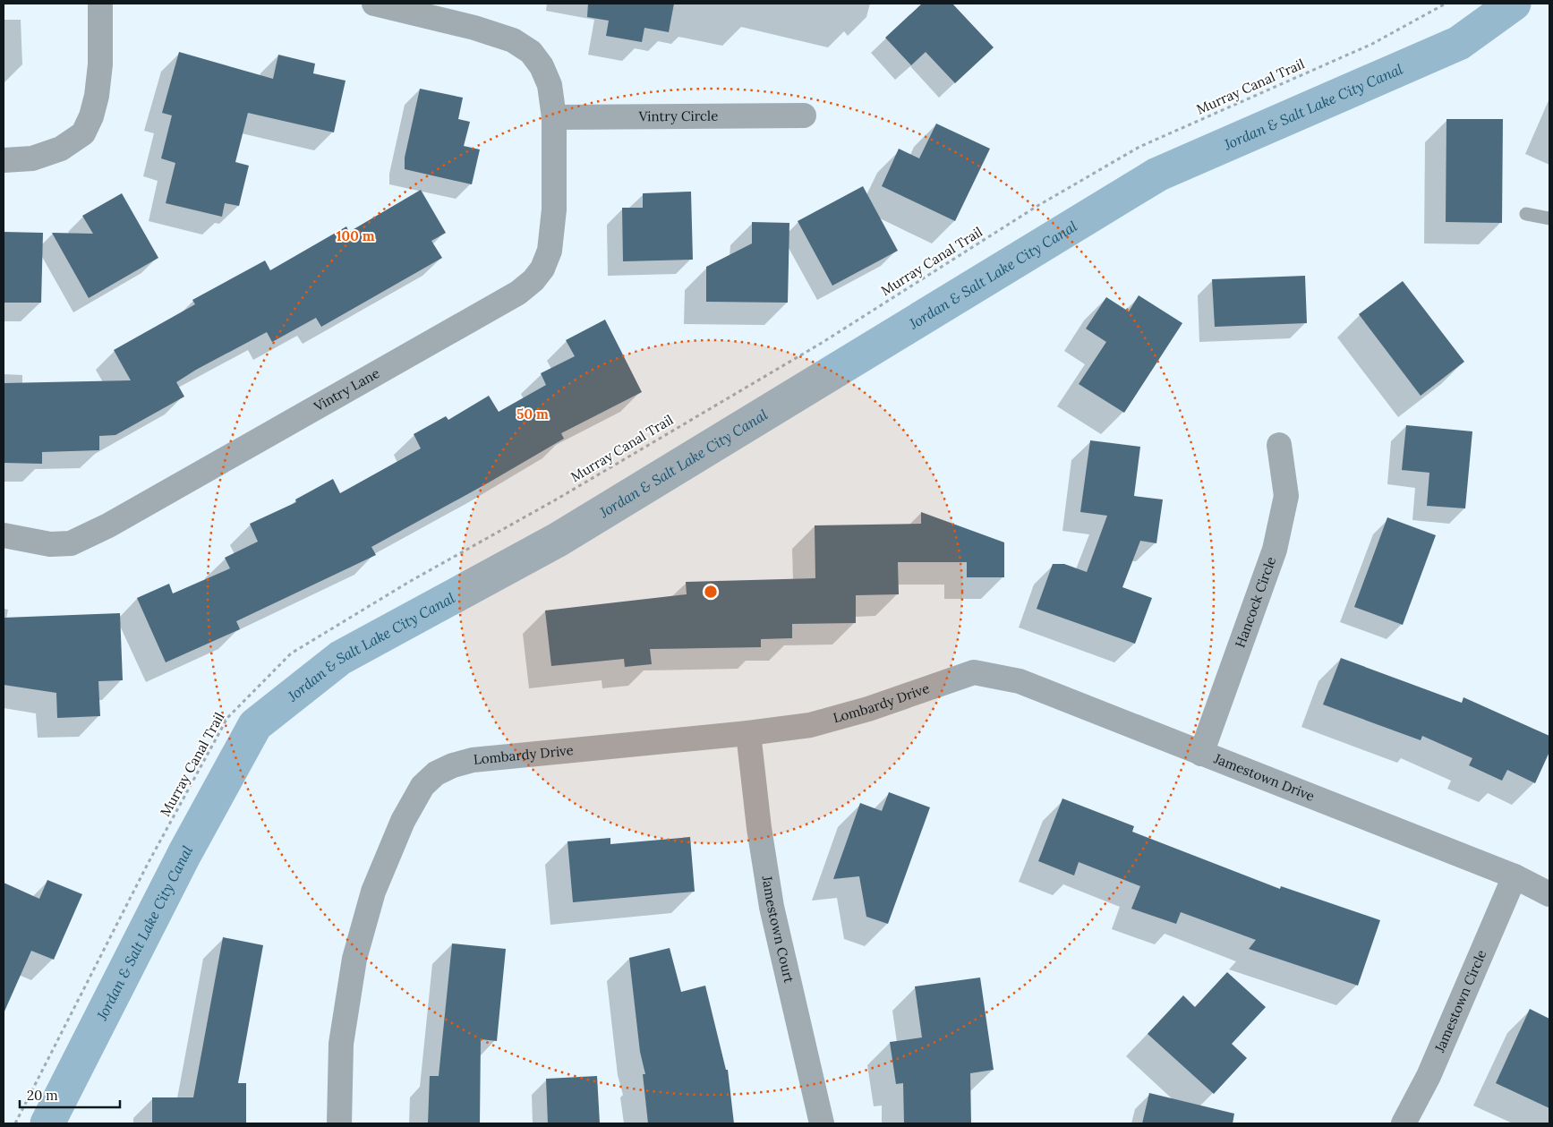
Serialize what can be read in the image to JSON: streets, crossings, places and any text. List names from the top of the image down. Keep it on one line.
{"streets":{"street":["Vintry Circle","Vintry Lane","Hancock Circle","Lombardy Drive","Jamestown Drive","Jamestown Court","Jamestown Circle"],"path":["Murray Canal Trail"]},"crossings":[["Vintry Circle","Vintry Lane"],["Hancock Circle","Jamestown Drive"],["Lombardy Drive","Jamestown Drive"],["Lombardy Drive","Jamestown Court"],["Jamestown Drive","Jamestown Circle"]],"water":["Jordan & Salt Lake City Canal"],"scale_bar":"20 m","rings":["100 m","50 m"]}
